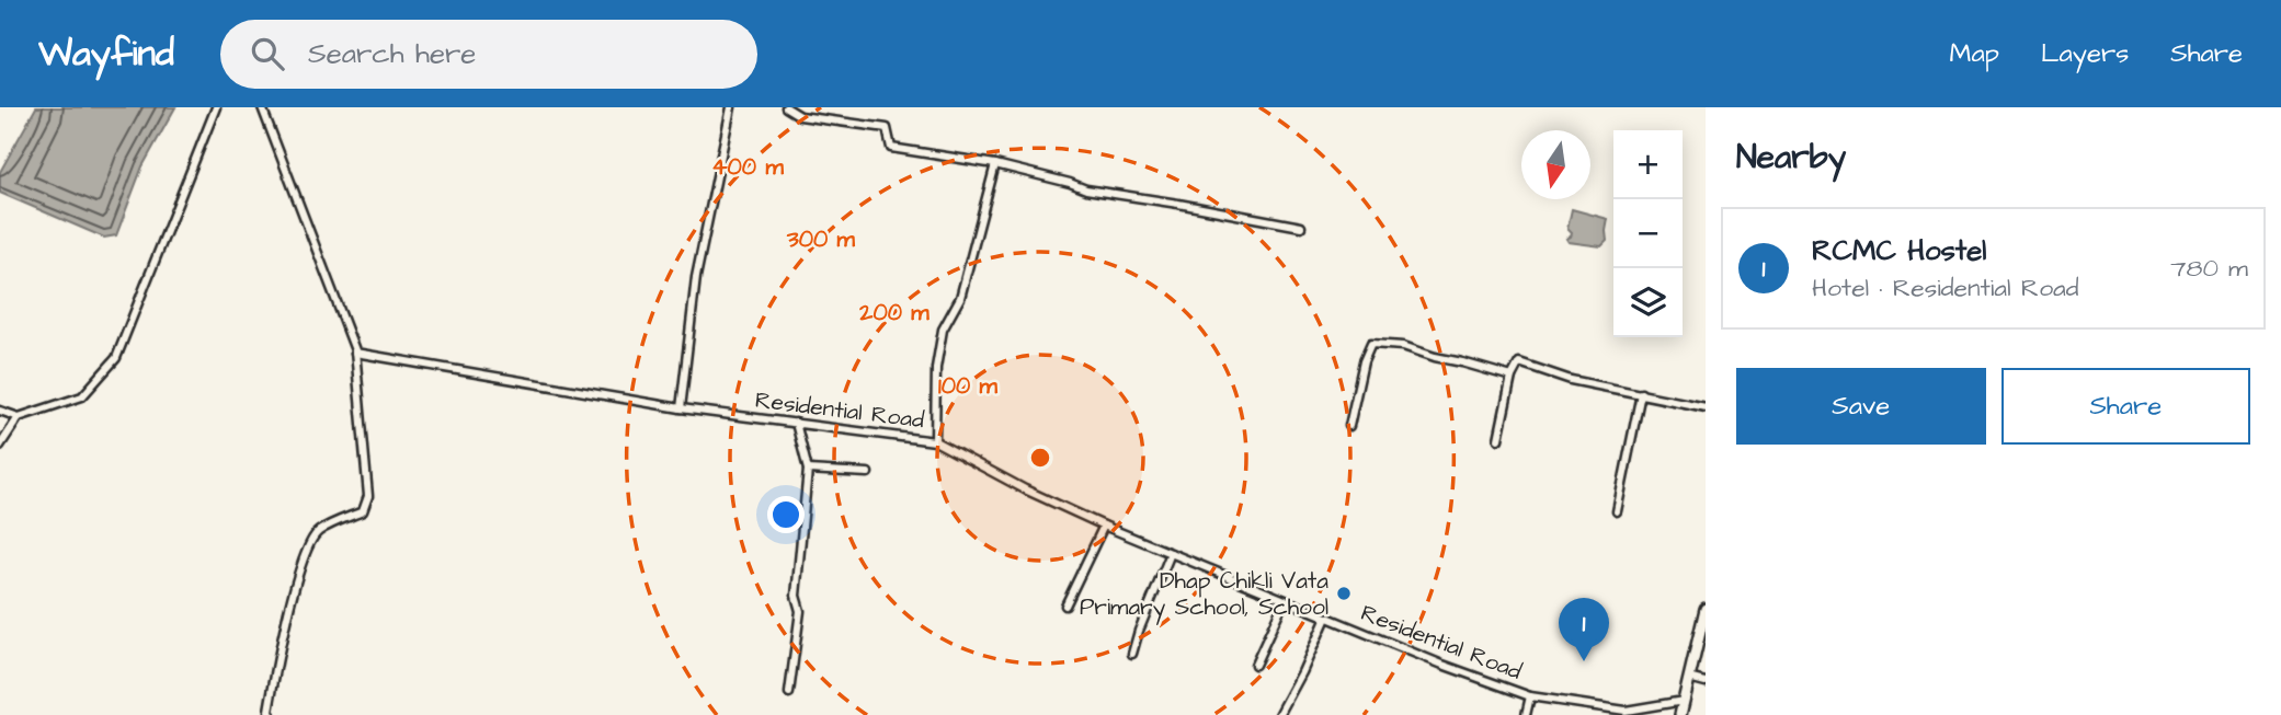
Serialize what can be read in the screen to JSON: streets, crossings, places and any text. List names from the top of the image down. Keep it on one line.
{"streets":{"street":["Residential Road"]},"places":["Dhap Chikli Vata Primary School, School"],"north":"bottom","page":{"header":"Wayfind","search":"Search here","nav":["Map","Layers","Share"],"heading":"Nearby","map_buttons":["+","−"],"list":[{"mark":"1","name":"RCMC Hostel","note":"Hotel · Residential Road","value":"780 m"}],"buttons":["Save","Share"],"pins":"1"},"rings":["400 m","300 m","200 m","100 m"]}
